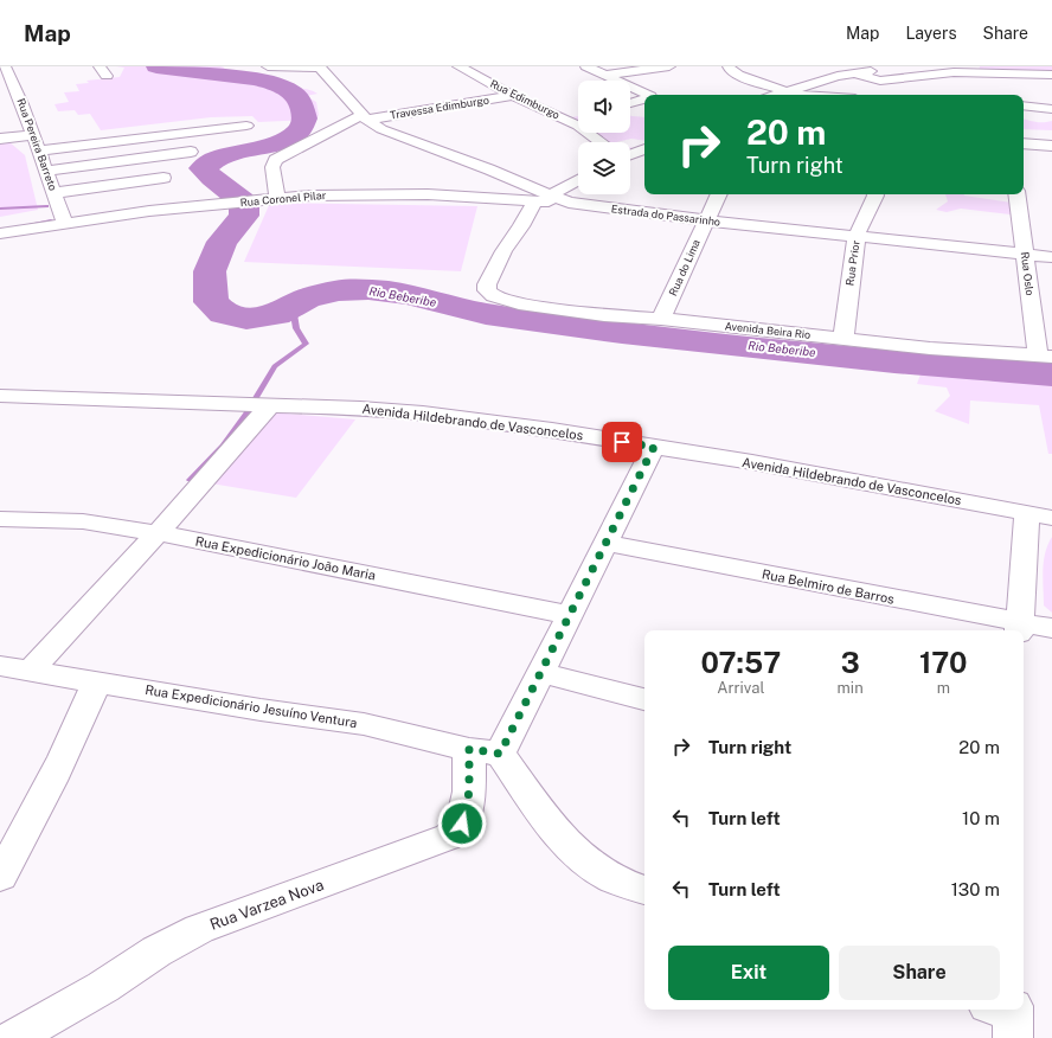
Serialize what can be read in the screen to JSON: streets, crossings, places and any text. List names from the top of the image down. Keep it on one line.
{"streets":{"street":["Rua Edimburgo","Travessa Edimburgo","Rua Pereira Barreto","Rua Coronel Pilar","Estrada do Passarinho","Rua Prior","Rua do Lima","Rua Oslo","Avenida Beira Rio","Avenida Hildebrando de Vasconcelos","Rua Expedicionário João Maria","Rua Belmiro de Barros","Rua Expedicionário Jesuíno Ventura","Rua Varzea Nova"]},"crossings":[["Rua Edimburgo","Travessa Edimburgo"],["Travessa Edimburgo","Rua Coronel Pilar"],["Travessa Edimburgo","Estrada do Passarinho"],["Rua Pereira Barreto","Rua Coronel Pilar"],["Rua Coronel Pilar","Estrada do Passarinho"],["Rua Coronel Pilar","Avenida Beira Rio"],["Estrada do Passarinho","Rua Prior"],["Estrada do Passarinho","Rua do Lima"],["Estrada do Passarinho","Rua Oslo"],["Estrada do Passarinho","Avenida Beira Rio"],["Rua Prior","Avenida Beira Rio"],["Rua do Lima","Avenida Beira Rio"],["Rua Oslo","Avenida Beira Rio"],["Rua Expedicionário Jesuíno Ventura","Rua Varzea Nova"]],"water":["Rio Beberibe"],"page":{"header":"Map","nav":["Map","Layers","Share"],"turn":["20 m","Turn right"],"eta":["07:57","Arrival","3","min","170","m"],"list":[{"name":"Turn right","value":"20 m"},{"name":"Turn left","value":"10 m"},{"name":"Turn left","value":"130 m"}],"buttons":["Exit","Share"]}}
